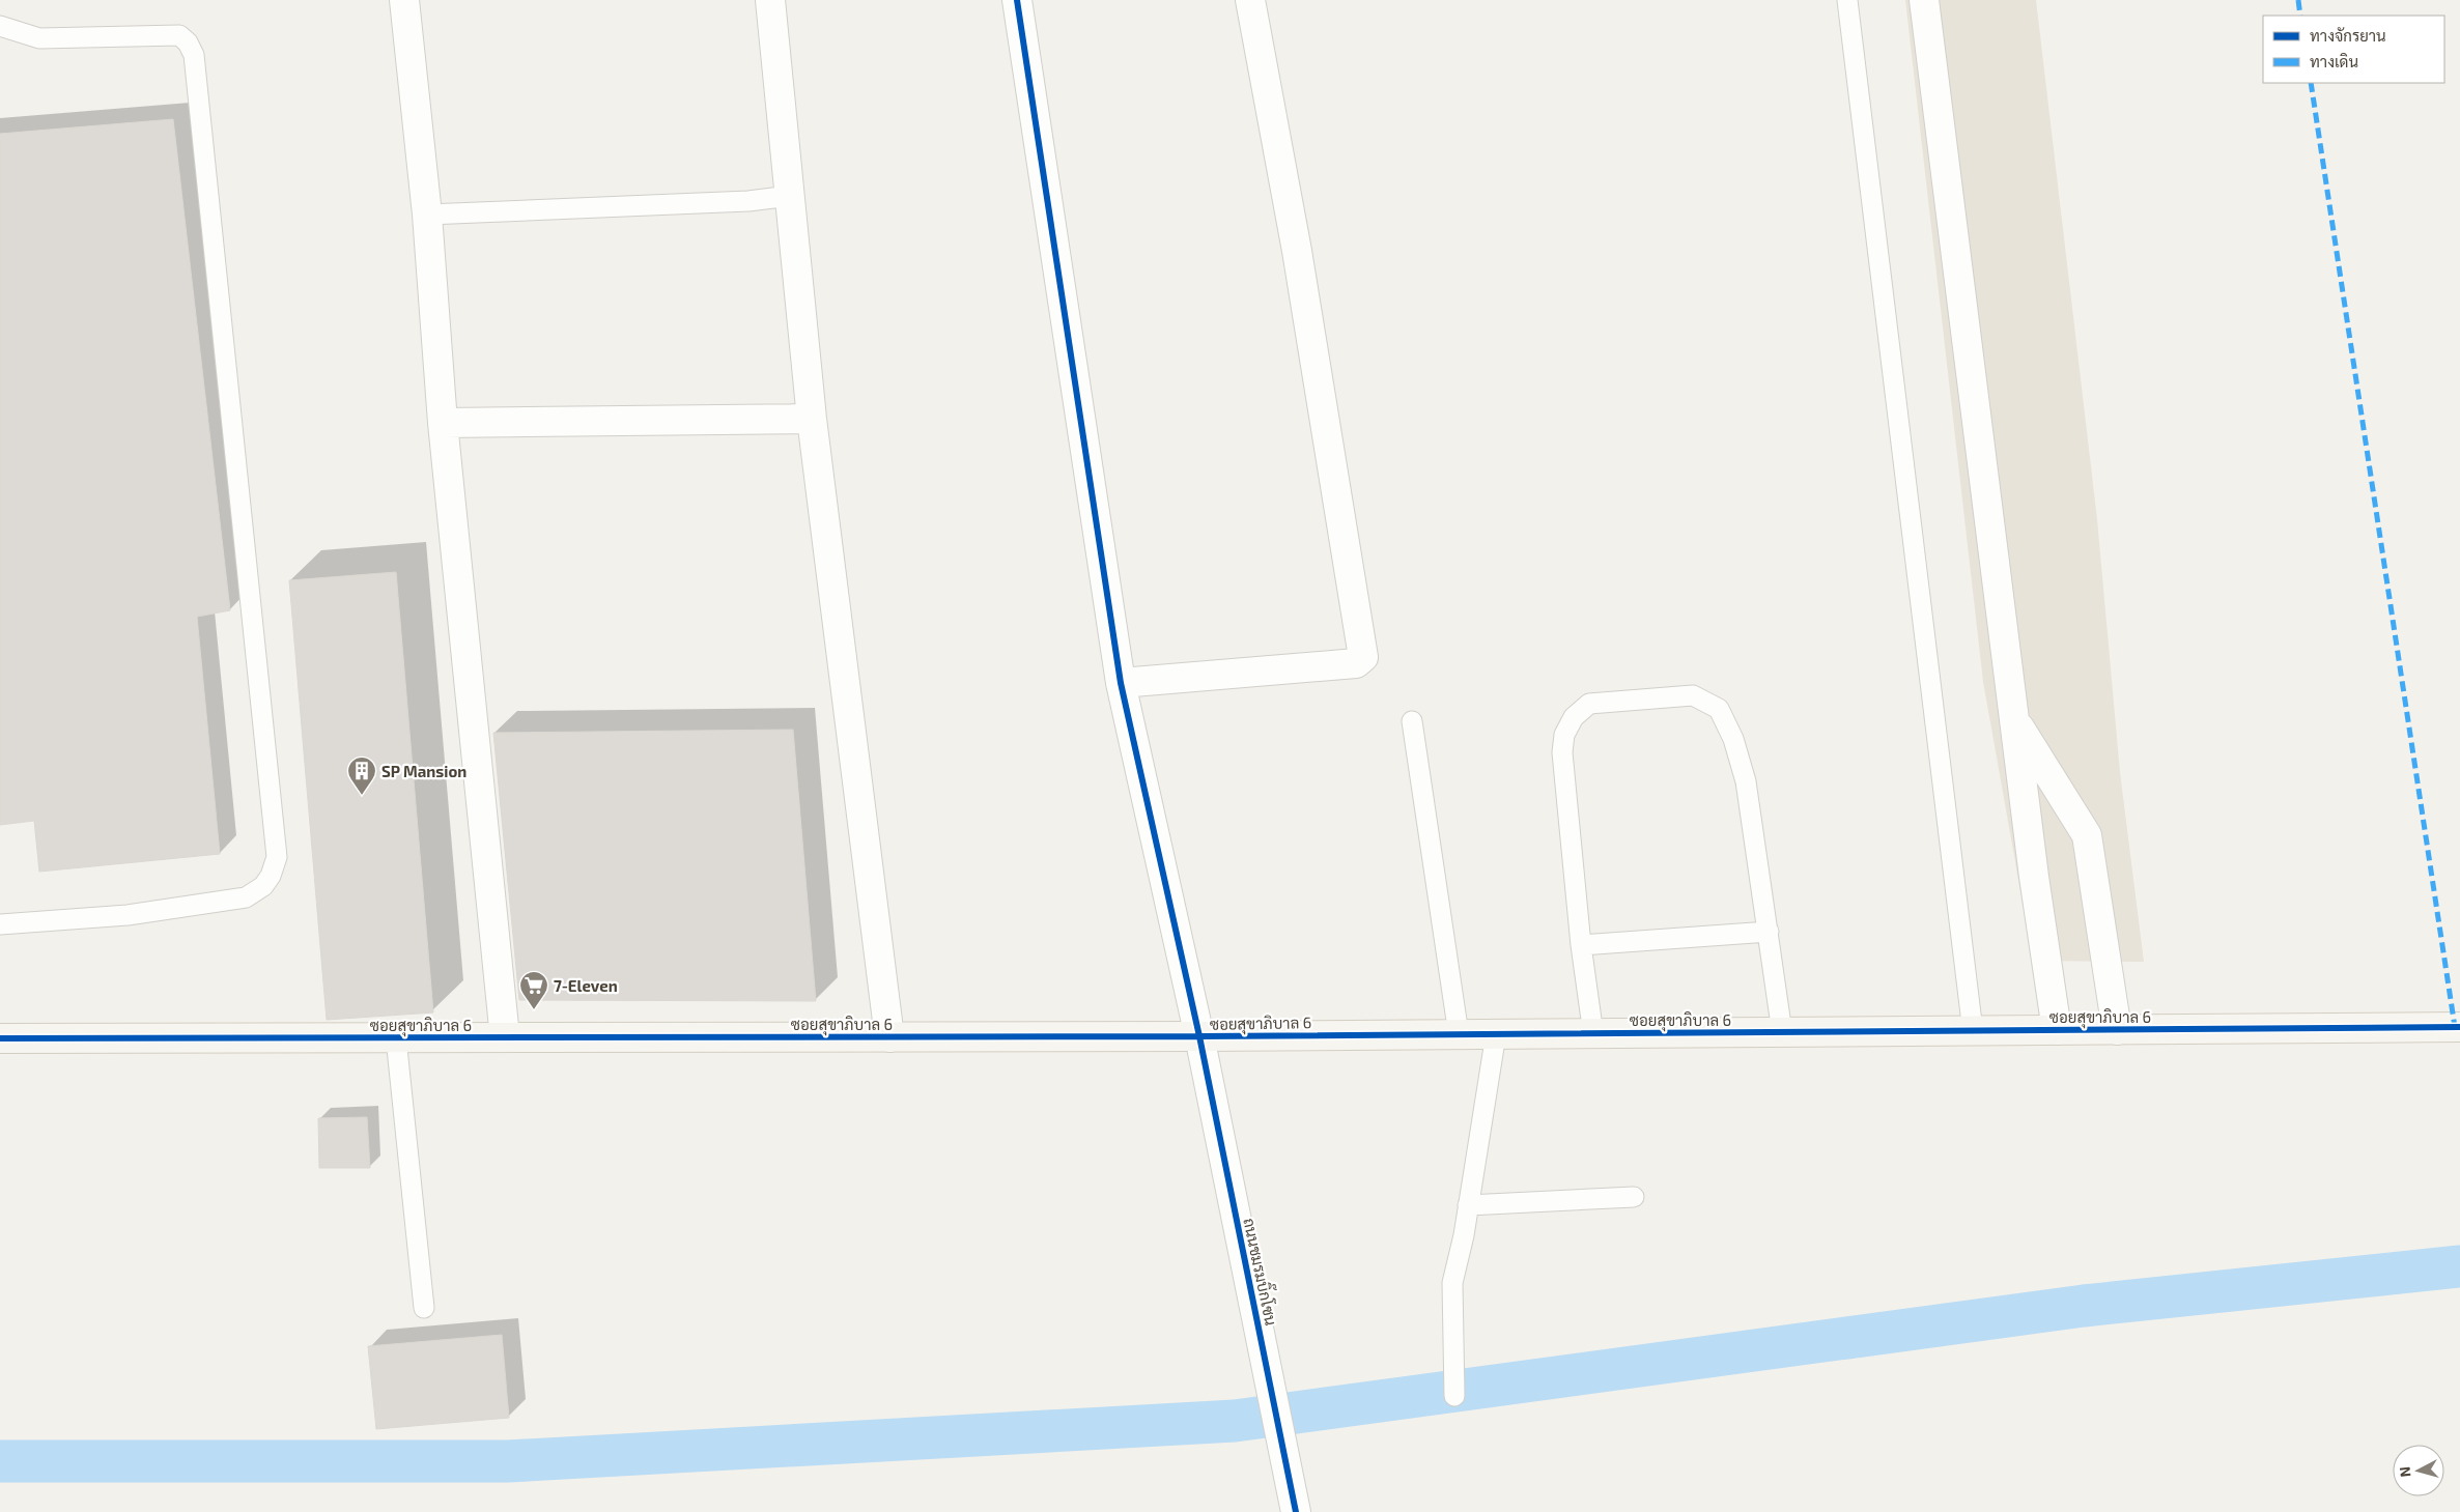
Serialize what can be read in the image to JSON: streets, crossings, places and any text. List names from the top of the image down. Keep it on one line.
{"streets":{"street":["ซอยสุขาภิบาล 6","ถนนชมรมบิ๊กโซน"]},"crossings":[["ซอยสุขาภิบาล 6","ถนนชมรมบิ๊กโซน"]],"places":{"building":["SP Mansion"],"supermarket":["7-Eleven"]},"legend":["ทางจักรยาน","ทางเดิน"],"north":"left"}
